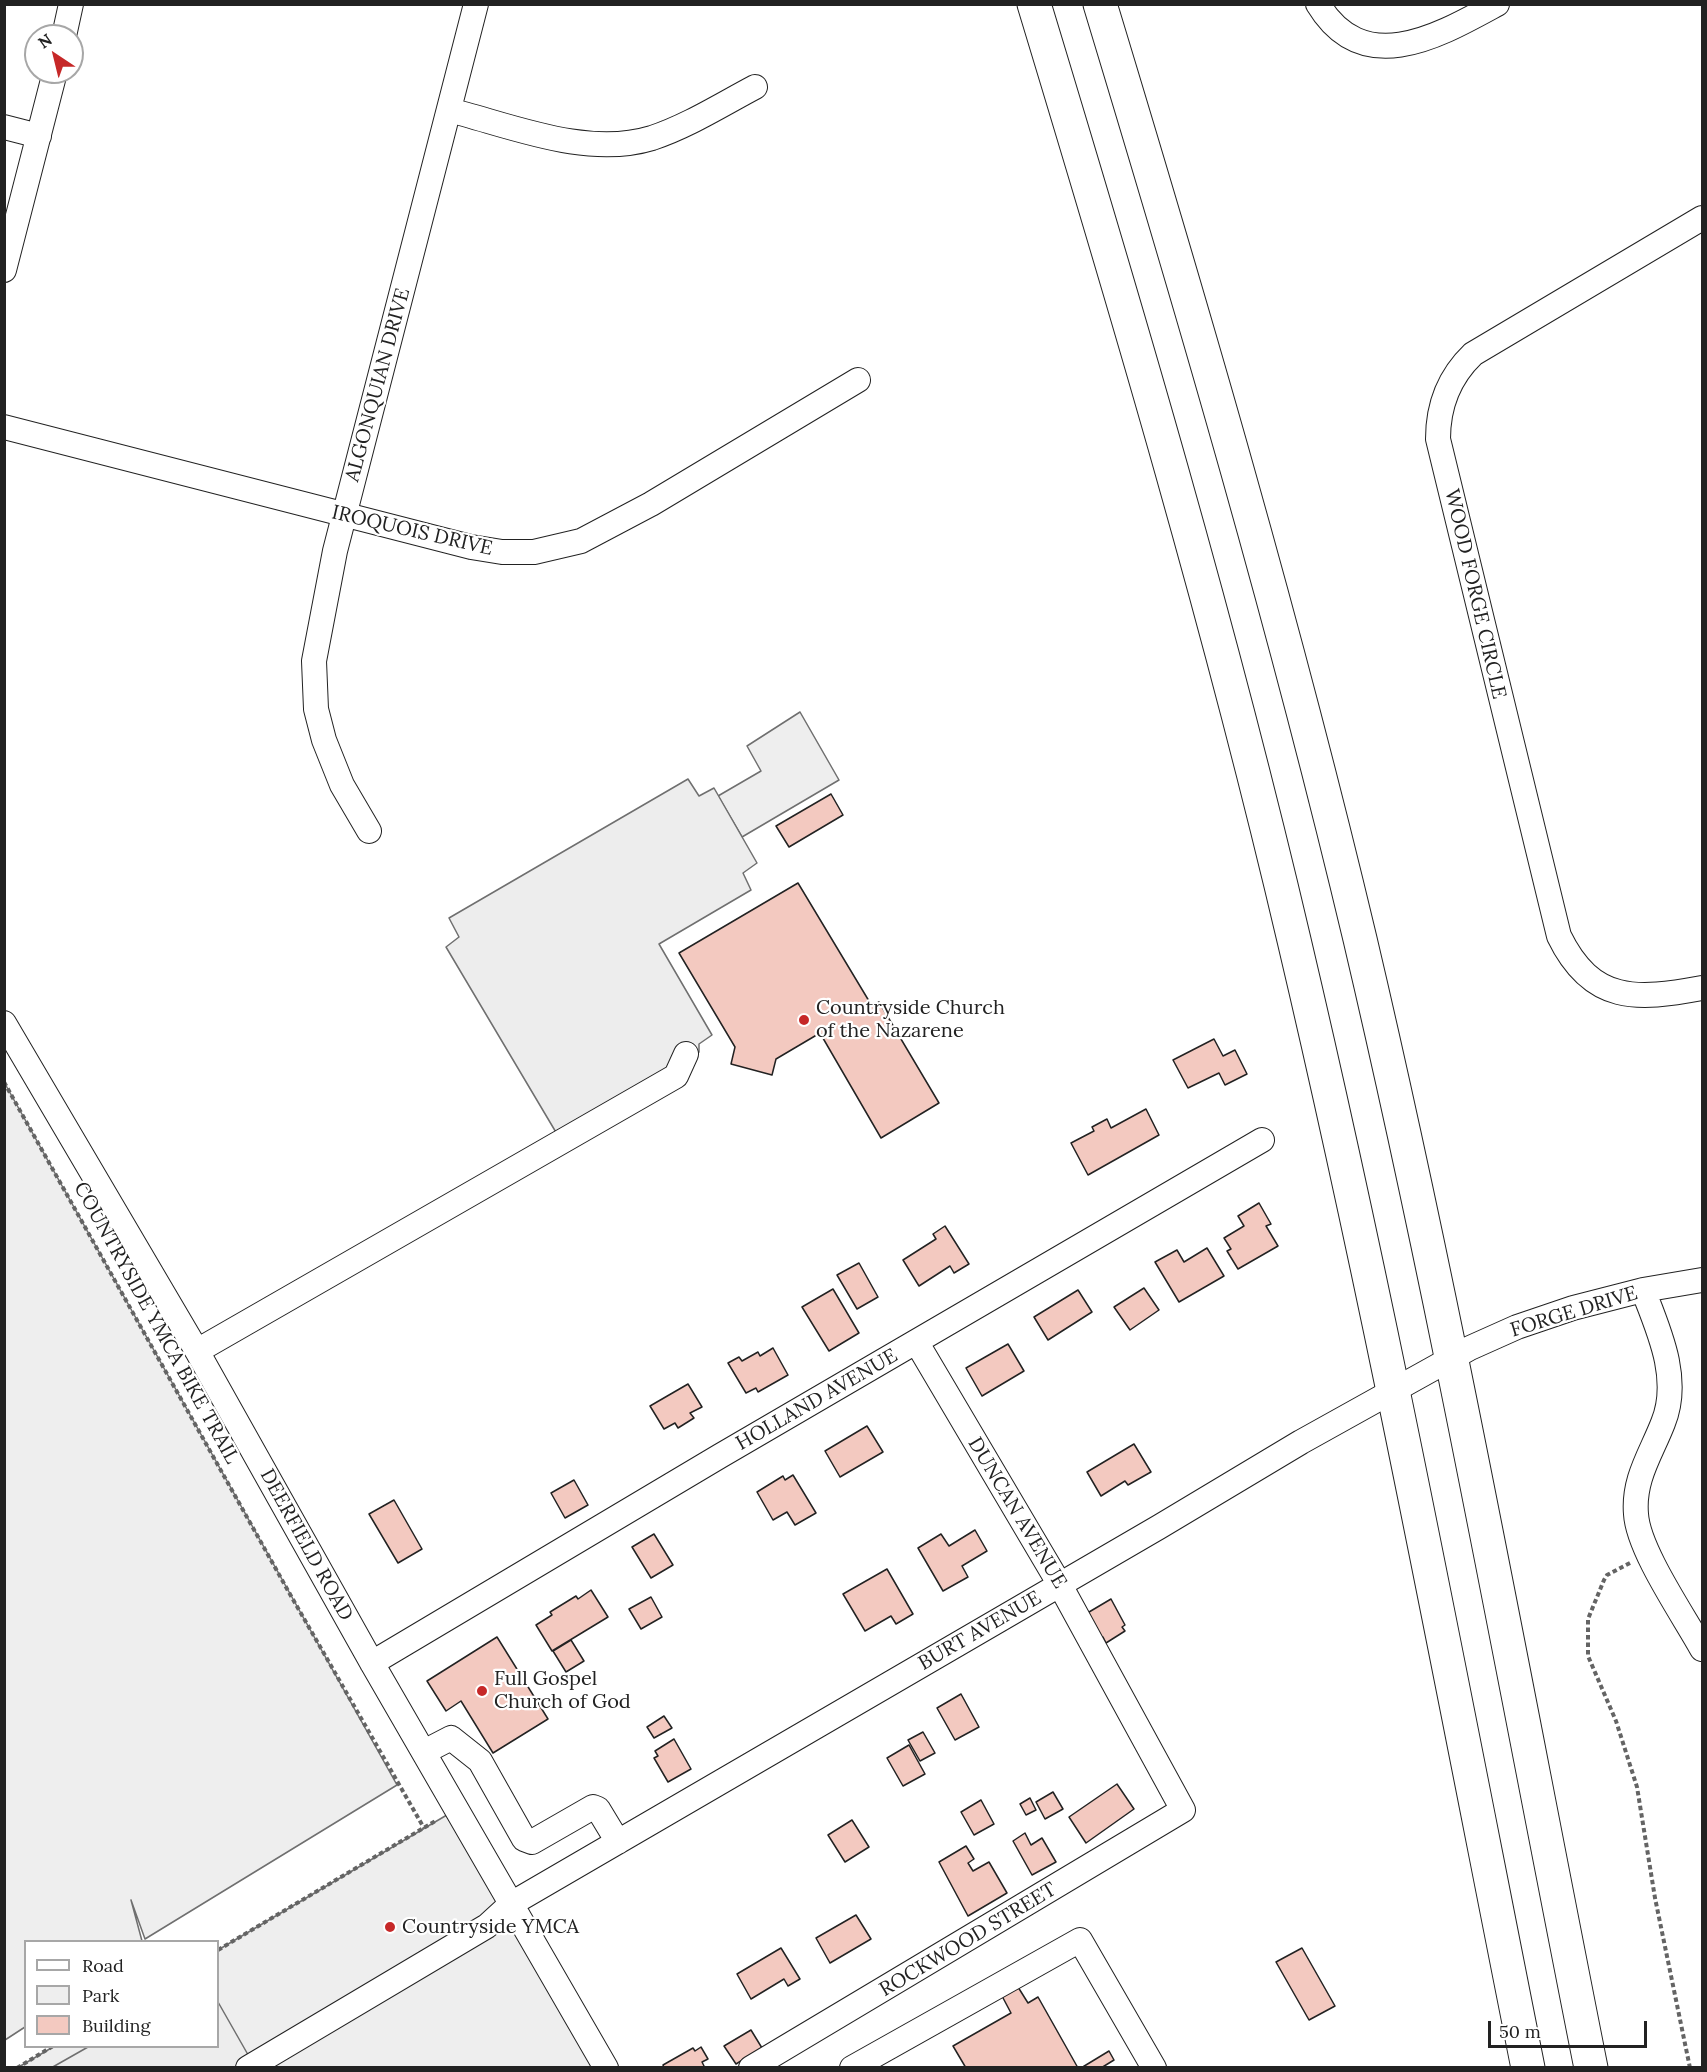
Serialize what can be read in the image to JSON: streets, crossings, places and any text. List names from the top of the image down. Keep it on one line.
{"streets":{"street":["ALGONQUIAN DRIVE","IROQUOIS DRIVE","WOOD FORGE CIRCLE","FORGE DRIVE","HOLLAND AVENUE","DUNCAN AVENUE","DEERFIELD ROAD","BURT AVENUE","ROCKWOOD STREET"],"path":["COUNTRYSIDE YMCA BIKE TRAIL"]},"crossings":[["ALGONQUIAN DRIVE","IROQUOIS DRIVE"],["FORGE DRIVE","BURT AVENUE"],["HOLLAND AVENUE","DUNCAN AVENUE"],["HOLLAND AVENUE","DEERFIELD ROAD"],["DUNCAN AVENUE","BURT AVENUE"],["DUNCAN AVENUE","ROCKWOOD STREET"],["DEERFIELD ROAD","BURT AVENUE"]],"places":["Countryside Church of the Nazarene","Full Gospel Church of God","Countryside YMCA"],"legend":["Road","Park","Building"],"scale_bar":"50 m","north":"top left"}
